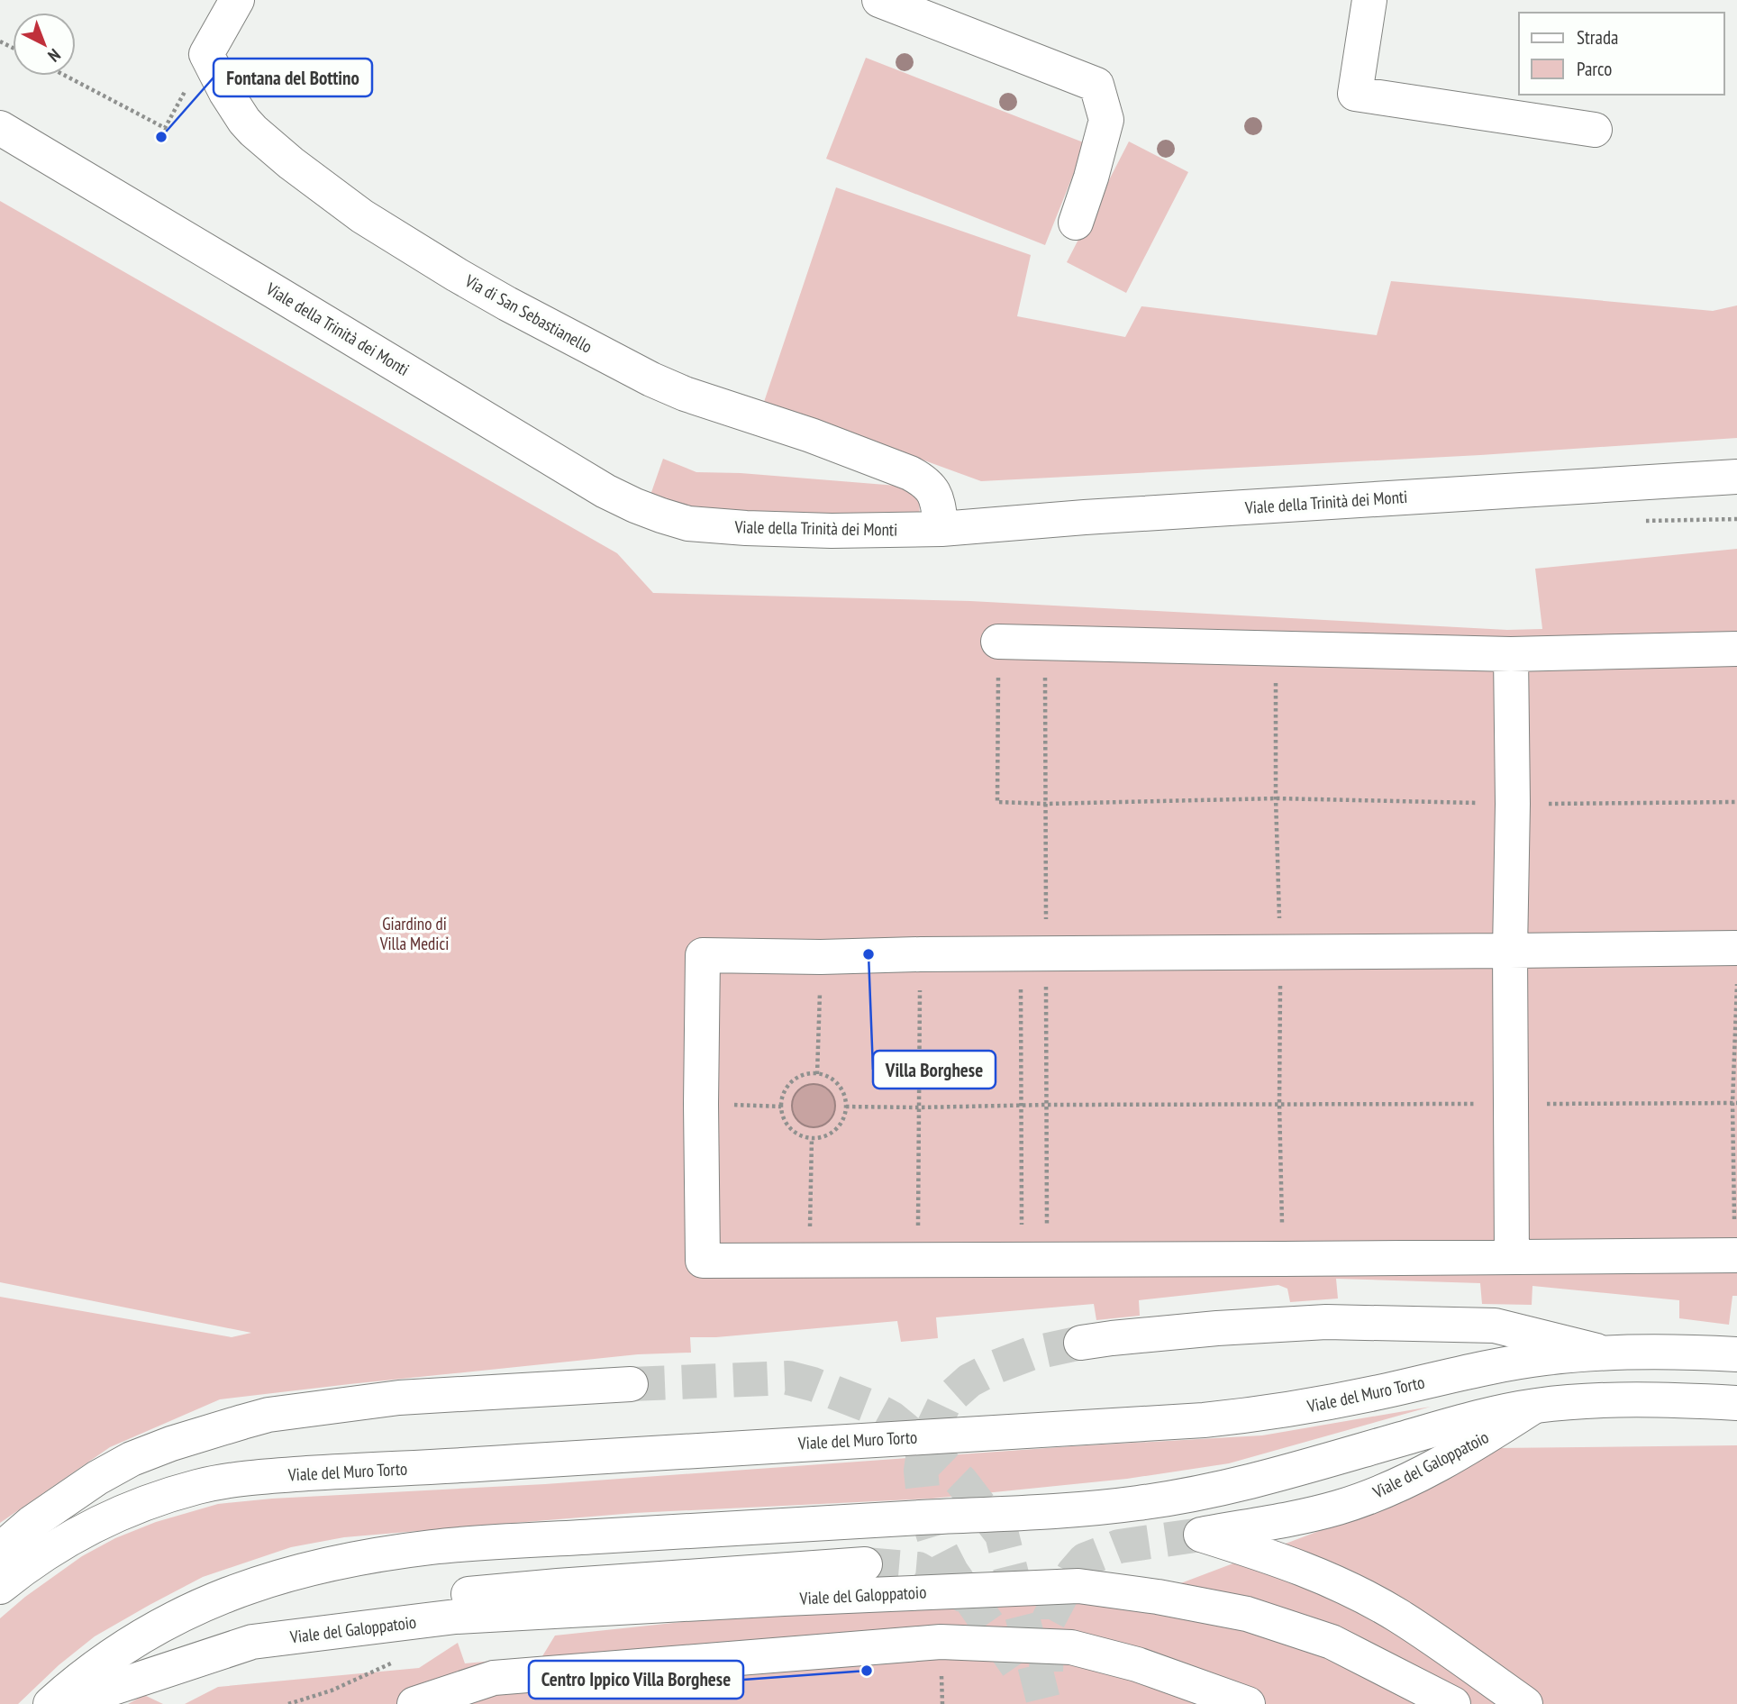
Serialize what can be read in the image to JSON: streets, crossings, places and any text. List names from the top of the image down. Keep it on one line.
{"streets":{"street":["Via di San Sebastianello","Viale della Trinità dei Monti","Viale del Muro Torto","Viale del Galoppatoio"]},"crossings":[["Via di San Sebastianello","Viale della Trinità dei Monti"]],"parks":["Giardino di Villa Medici"],"places":["Fontana del Bottino","Villa Borghese","Centro Ippico Villa Borghese"],"legend":["Strada","Parco"],"north":"bottom right"}
